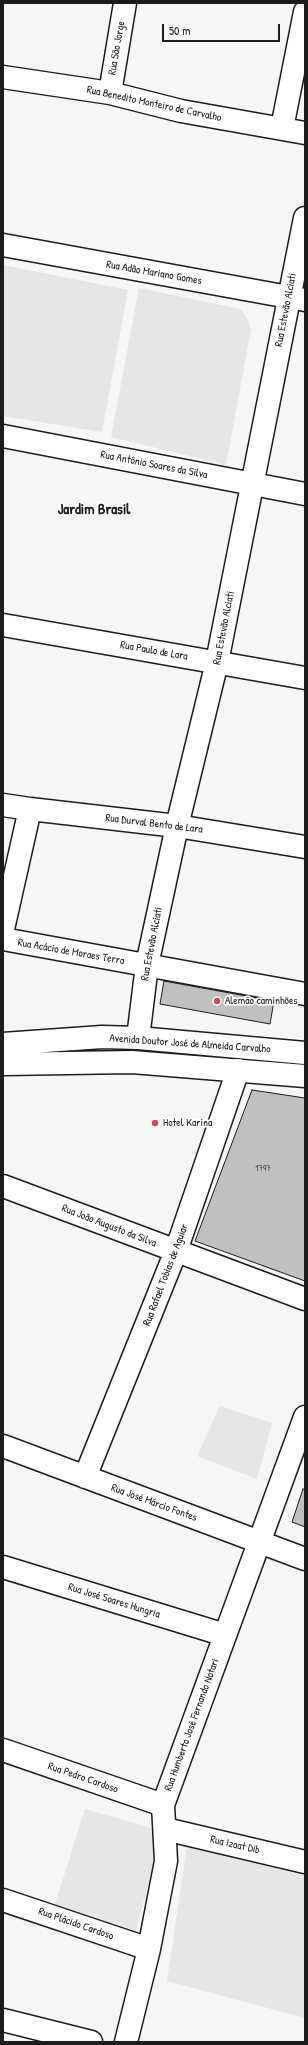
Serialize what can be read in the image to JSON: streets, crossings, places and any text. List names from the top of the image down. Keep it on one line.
{"streets":{"street":["Rua São Jorge","Rua Benedito Monteiro de Carvalho","Rua Adão Mariano Gomes","Rua Estevão Alciati","Rua Antônio Soares da Silva","Rua Paulo de Lara","Rua Durval Bento de Lara","Rua Acácio de Moraes Terra","Avenida Doutor José de Almeida Carvalho","Rua João Augusto da Silva","Rua Rafael Tobias de Aguiar","Rua José Márcio Fontes","Rua José Soares Hungria","Rua Humberto José Fernando Notari","Rua Pedro Cardoso","Rua Izaat Dib","Rua Plácido Cardoso"]},"crossings":[["Rua São Jorge","Rua Benedito Monteiro de Carvalho"],["Rua Adão Mariano Gomes","Rua Estevão Alciati"],["Rua Estevão Alciati","Rua Antônio Soares da Silva"],["Rua Estevão Alciati","Rua Paulo de Lara"],["Rua Estevão Alciati","Rua Durval Bento de Lara"],["Rua Estevão Alciati","Rua Acácio de Moraes Terra"],["Rua Estevão Alciati","Avenida Doutor José de Almeida Carvalho"],["Avenida Doutor José de Almeida Carvalho","Rua Rafael Tobias de Aguiar"],["Rua João Augusto da Silva","Rua Rafael Tobias de Aguiar"],["Rua Rafael Tobias de Aguiar","Rua José Márcio Fontes"],["Rua José Márcio Fontes","Rua Humberto José Fernando Notari"],["Rua José Soares Hungria","Rua Humberto José Fernando Notari"],["Rua Humberto José Fernando Notari","Rua Pedro Cardoso"],["Rua Humberto José Fernando Notari","Rua Izaat Dib"],["Rua Humberto José Fernando Notari","Rua Plácido Cardoso"]],"districts":["Jardim Brasil"],"places":["Alemão caminhões","Hotel Karina"],"house_numbers":["1797"],"scale_bar":"50 m"}
